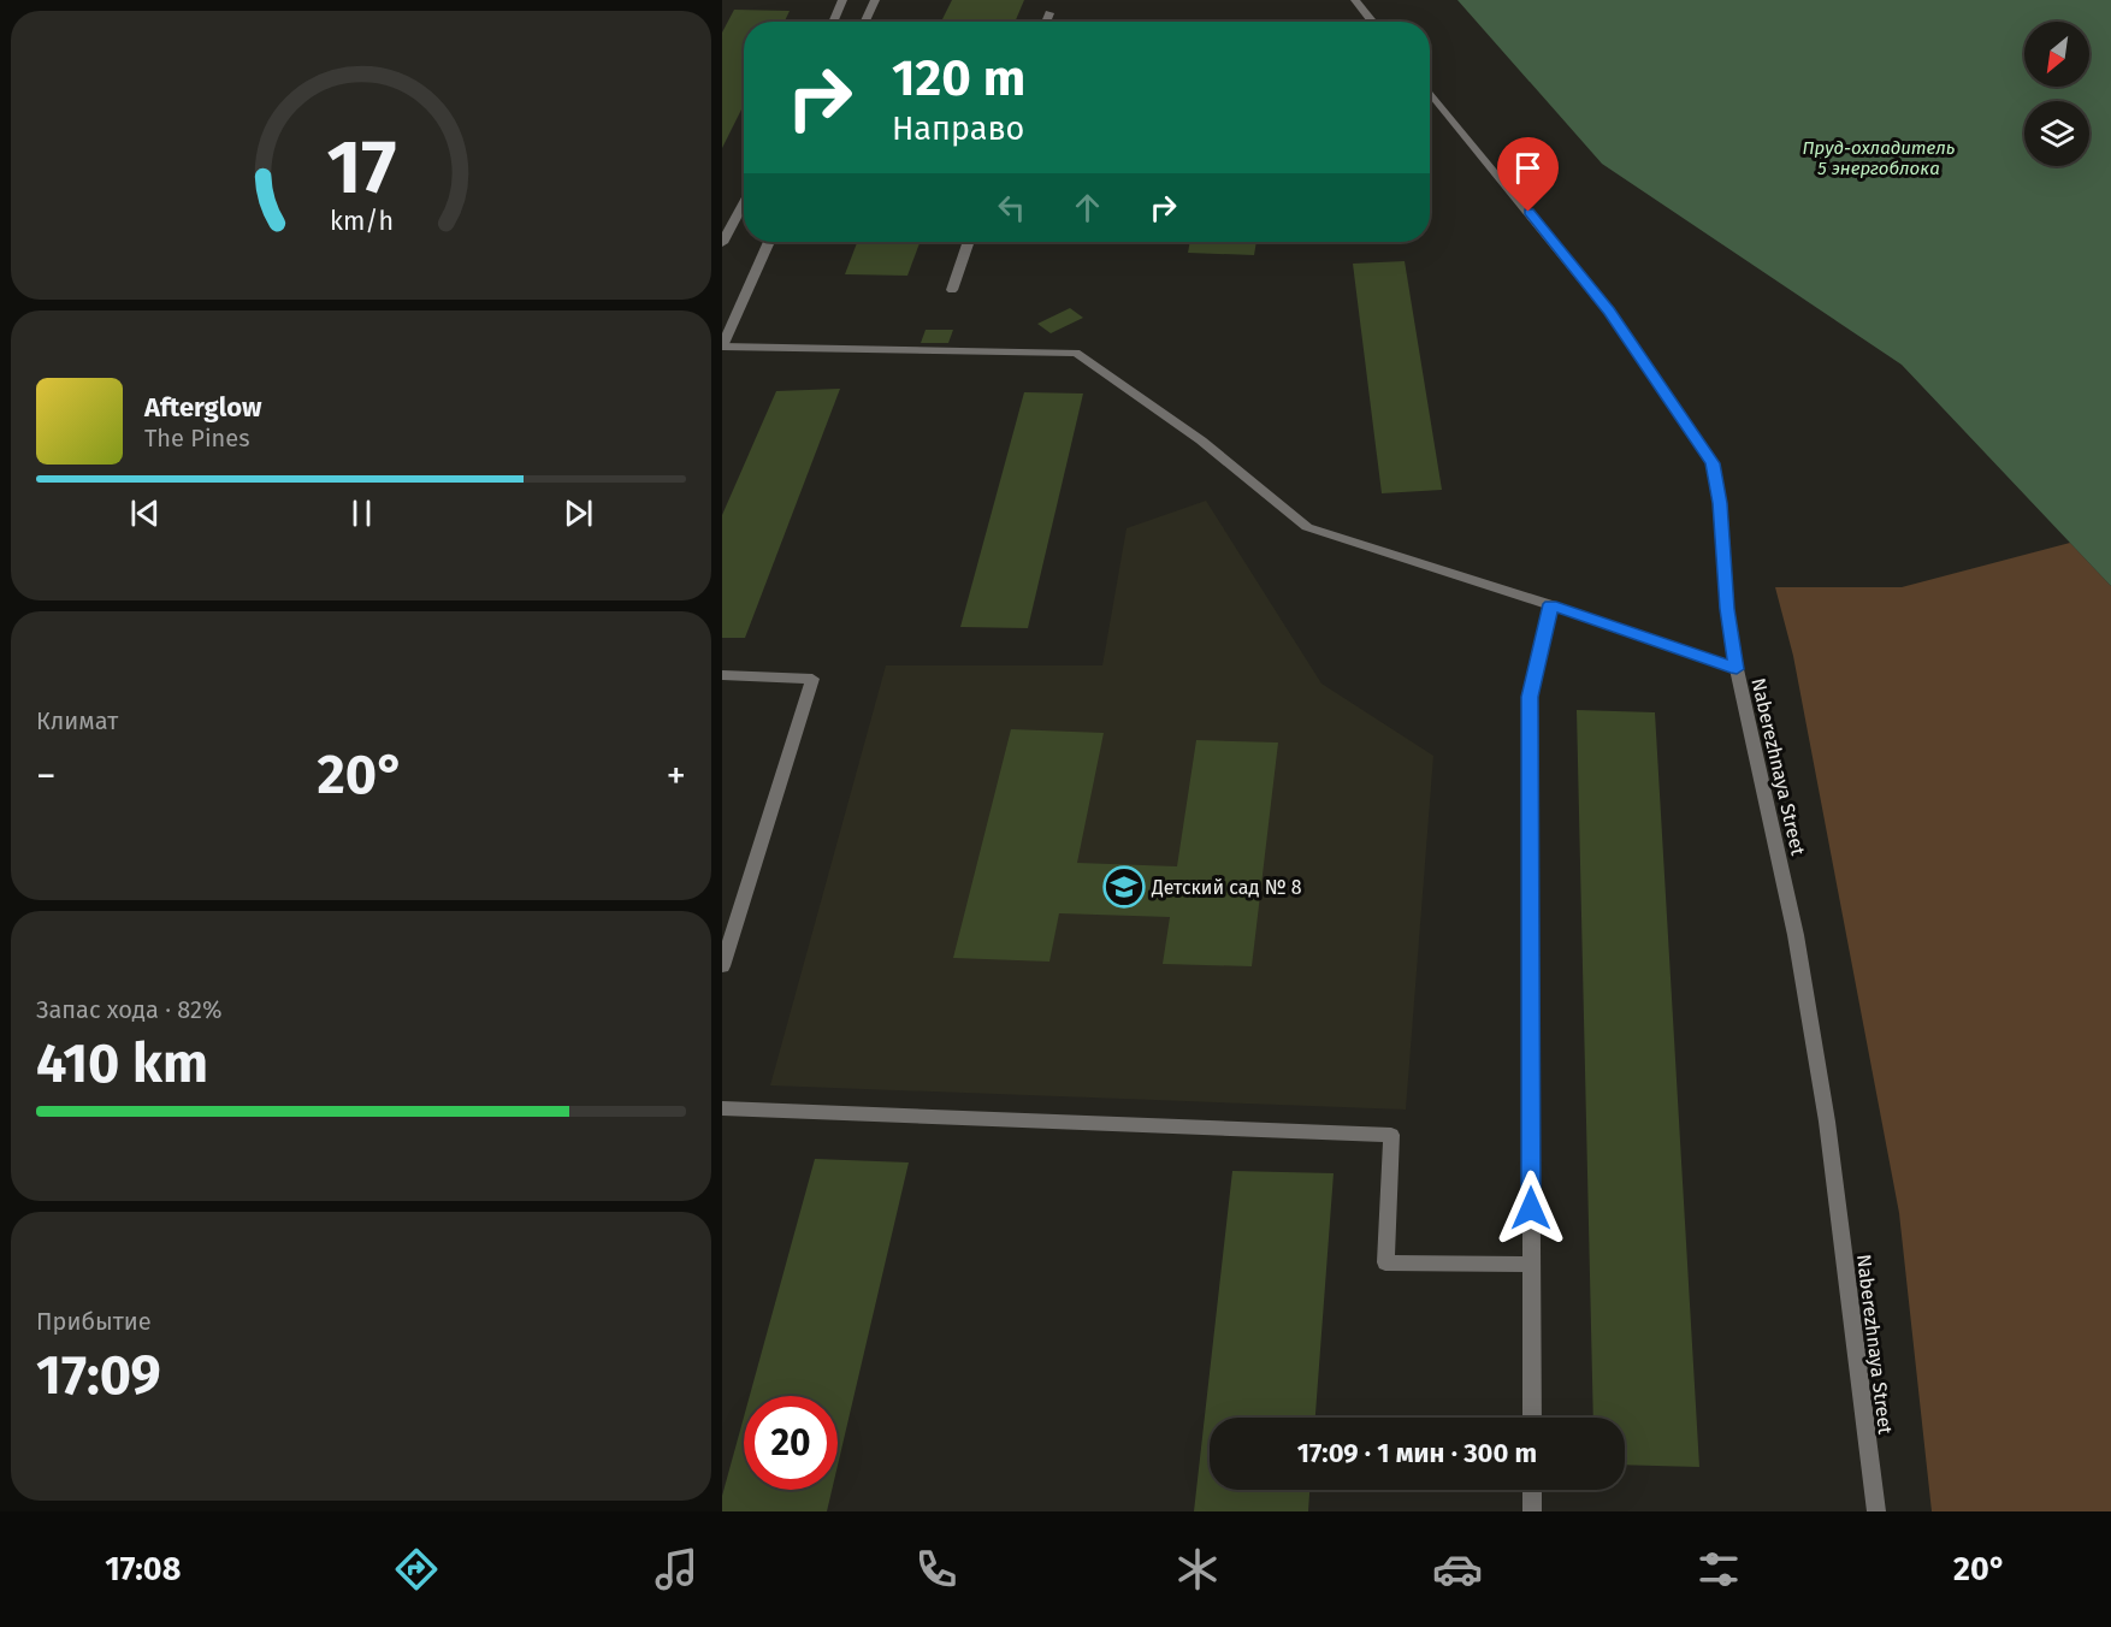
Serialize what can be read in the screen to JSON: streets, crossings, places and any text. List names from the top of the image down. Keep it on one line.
{"streets":{"street":["Naberezhnaya Street"]},"water":["Пруд-охладитель 5 энергоблока"],"places":{"school or university":["Детский сад № 8"]},"north":"bottom left","page":{"turn":["120 m","Направо"],"song":["Afterglow","The Pines"],"tile":["Климат",["Запас хода · 82%","410 km"],["Прибытие","17:09"]],"heat":["−","20°","+"],"limit":"20","trip":"17:09 · 1 мин · 300 m","tabs":["17:08","20°"],"gauge":["17","km/h"]}}
